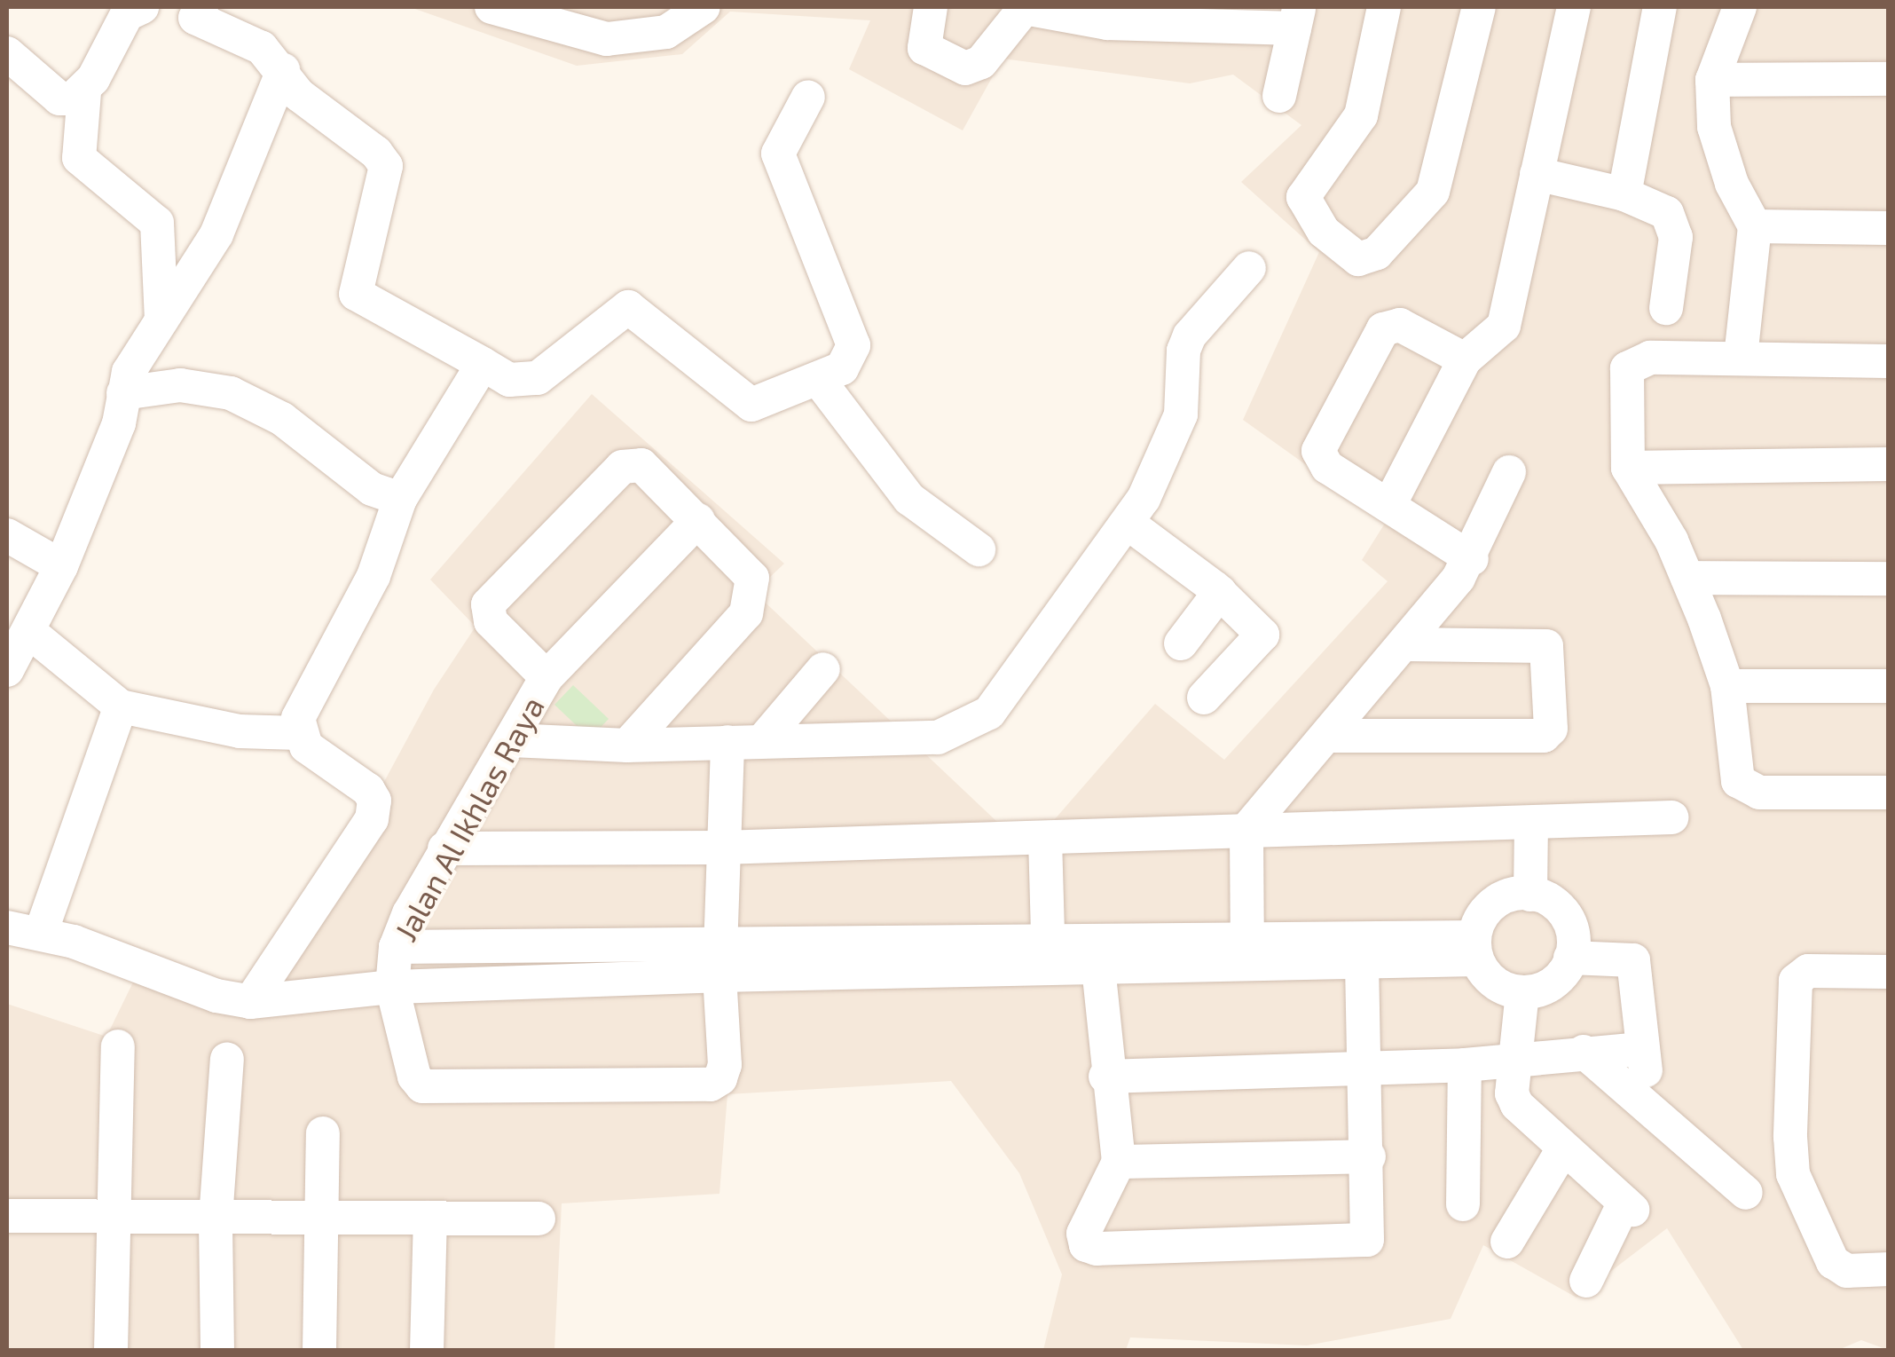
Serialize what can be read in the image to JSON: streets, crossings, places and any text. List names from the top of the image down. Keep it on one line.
{"streets":{"street":["Jalan Al Ikhlas Raya"]}}
